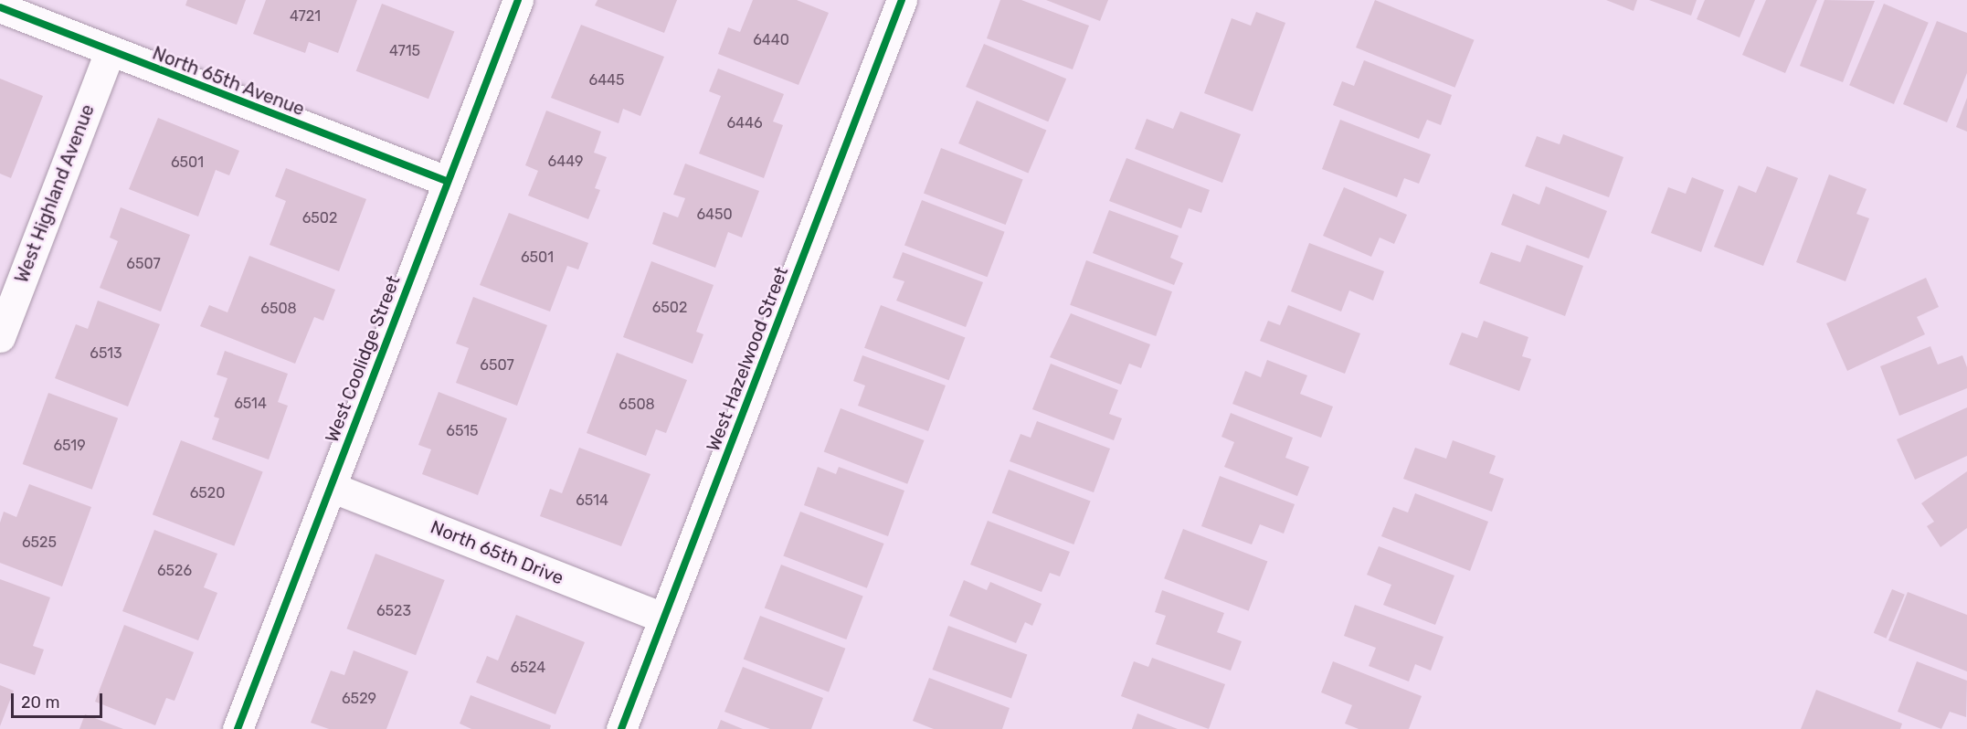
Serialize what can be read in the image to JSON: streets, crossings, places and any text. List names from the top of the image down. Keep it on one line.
{"streets":{"street":["North 65th Avenue","West Highland Avenue","West Coolidge Street","West Hazelwood Street","North 65th Drive"]},"crossings":[["North 65th Avenue","West Highland Avenue"],["North 65th Avenue","West Coolidge Street"],["West Coolidge Street","North 65th Drive"],["West Hazelwood Street","North 65th Drive"]],"house_numbers":["4721","6440","4715","6445","6446","6449","6501","6450","6502","6501","6507","6502","6508","6513","6507","6514","6508","6515","6519","6520","6514","6525","6526","6523","6524","6529"],"scale_bar":"20 m"}
